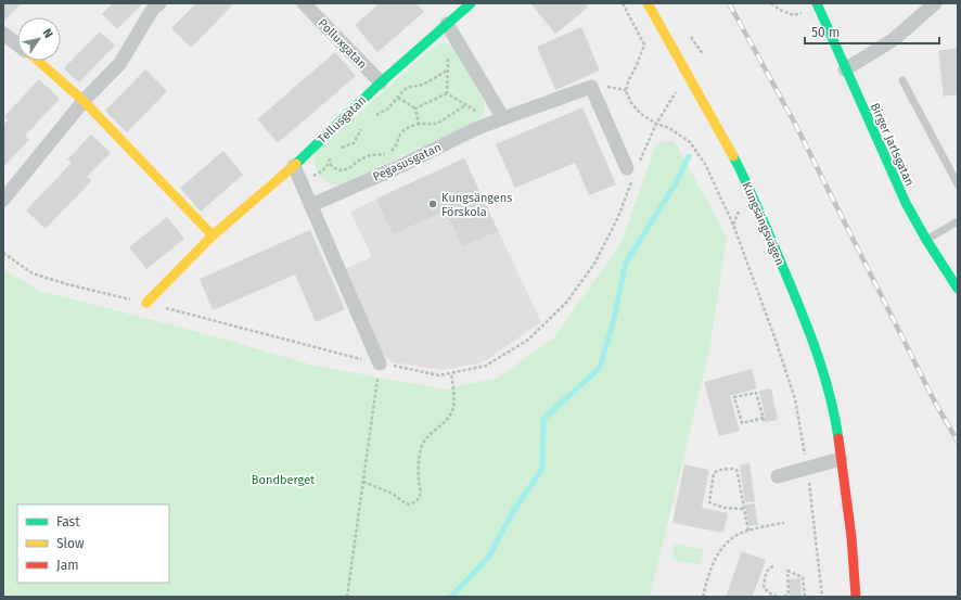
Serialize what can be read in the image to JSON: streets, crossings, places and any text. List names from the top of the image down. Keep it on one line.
{"streets":{"street":["Polluxgatan","Tellusgatan","Birger Jarlsgatan","Pegasusgatan","Kungsängsvägen"]},"crossings":[["Polluxgatan","Tellusgatan"]],"parks":["Bondberget"],"places":["Kungsängens Förskola"],"legend":["Fast","Slow","Jam"],"scale_bar":"50 m","north":"top right"}
